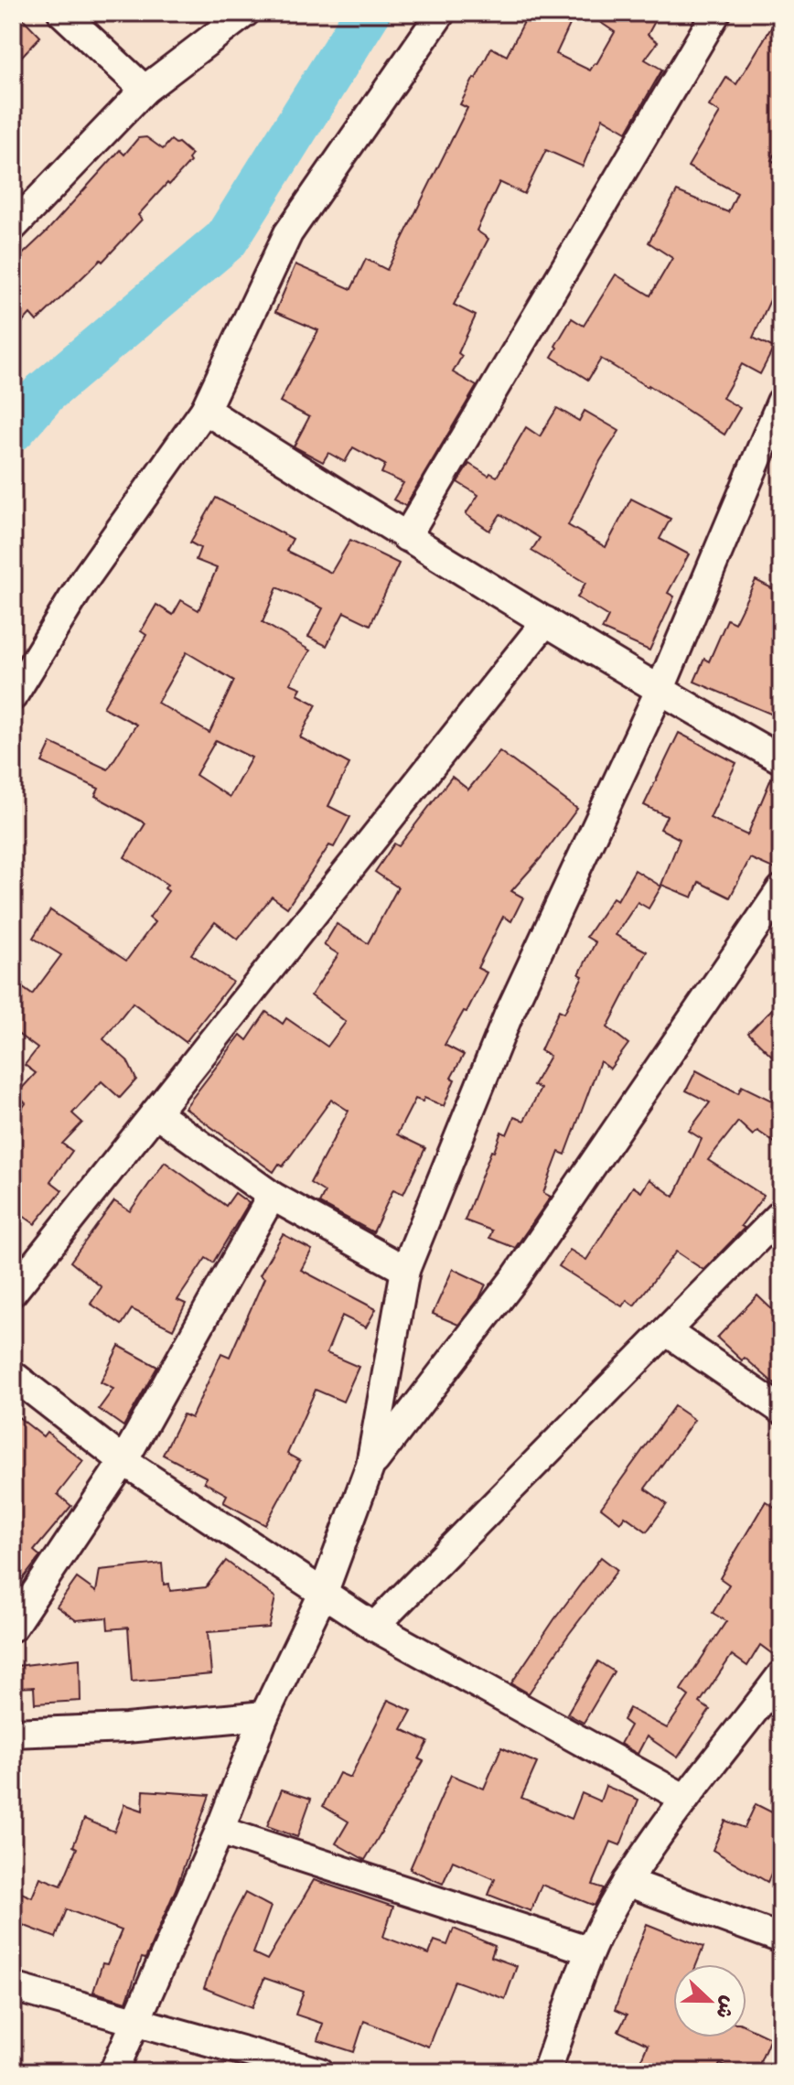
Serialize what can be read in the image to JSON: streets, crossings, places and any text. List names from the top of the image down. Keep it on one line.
{"north":"right"}
